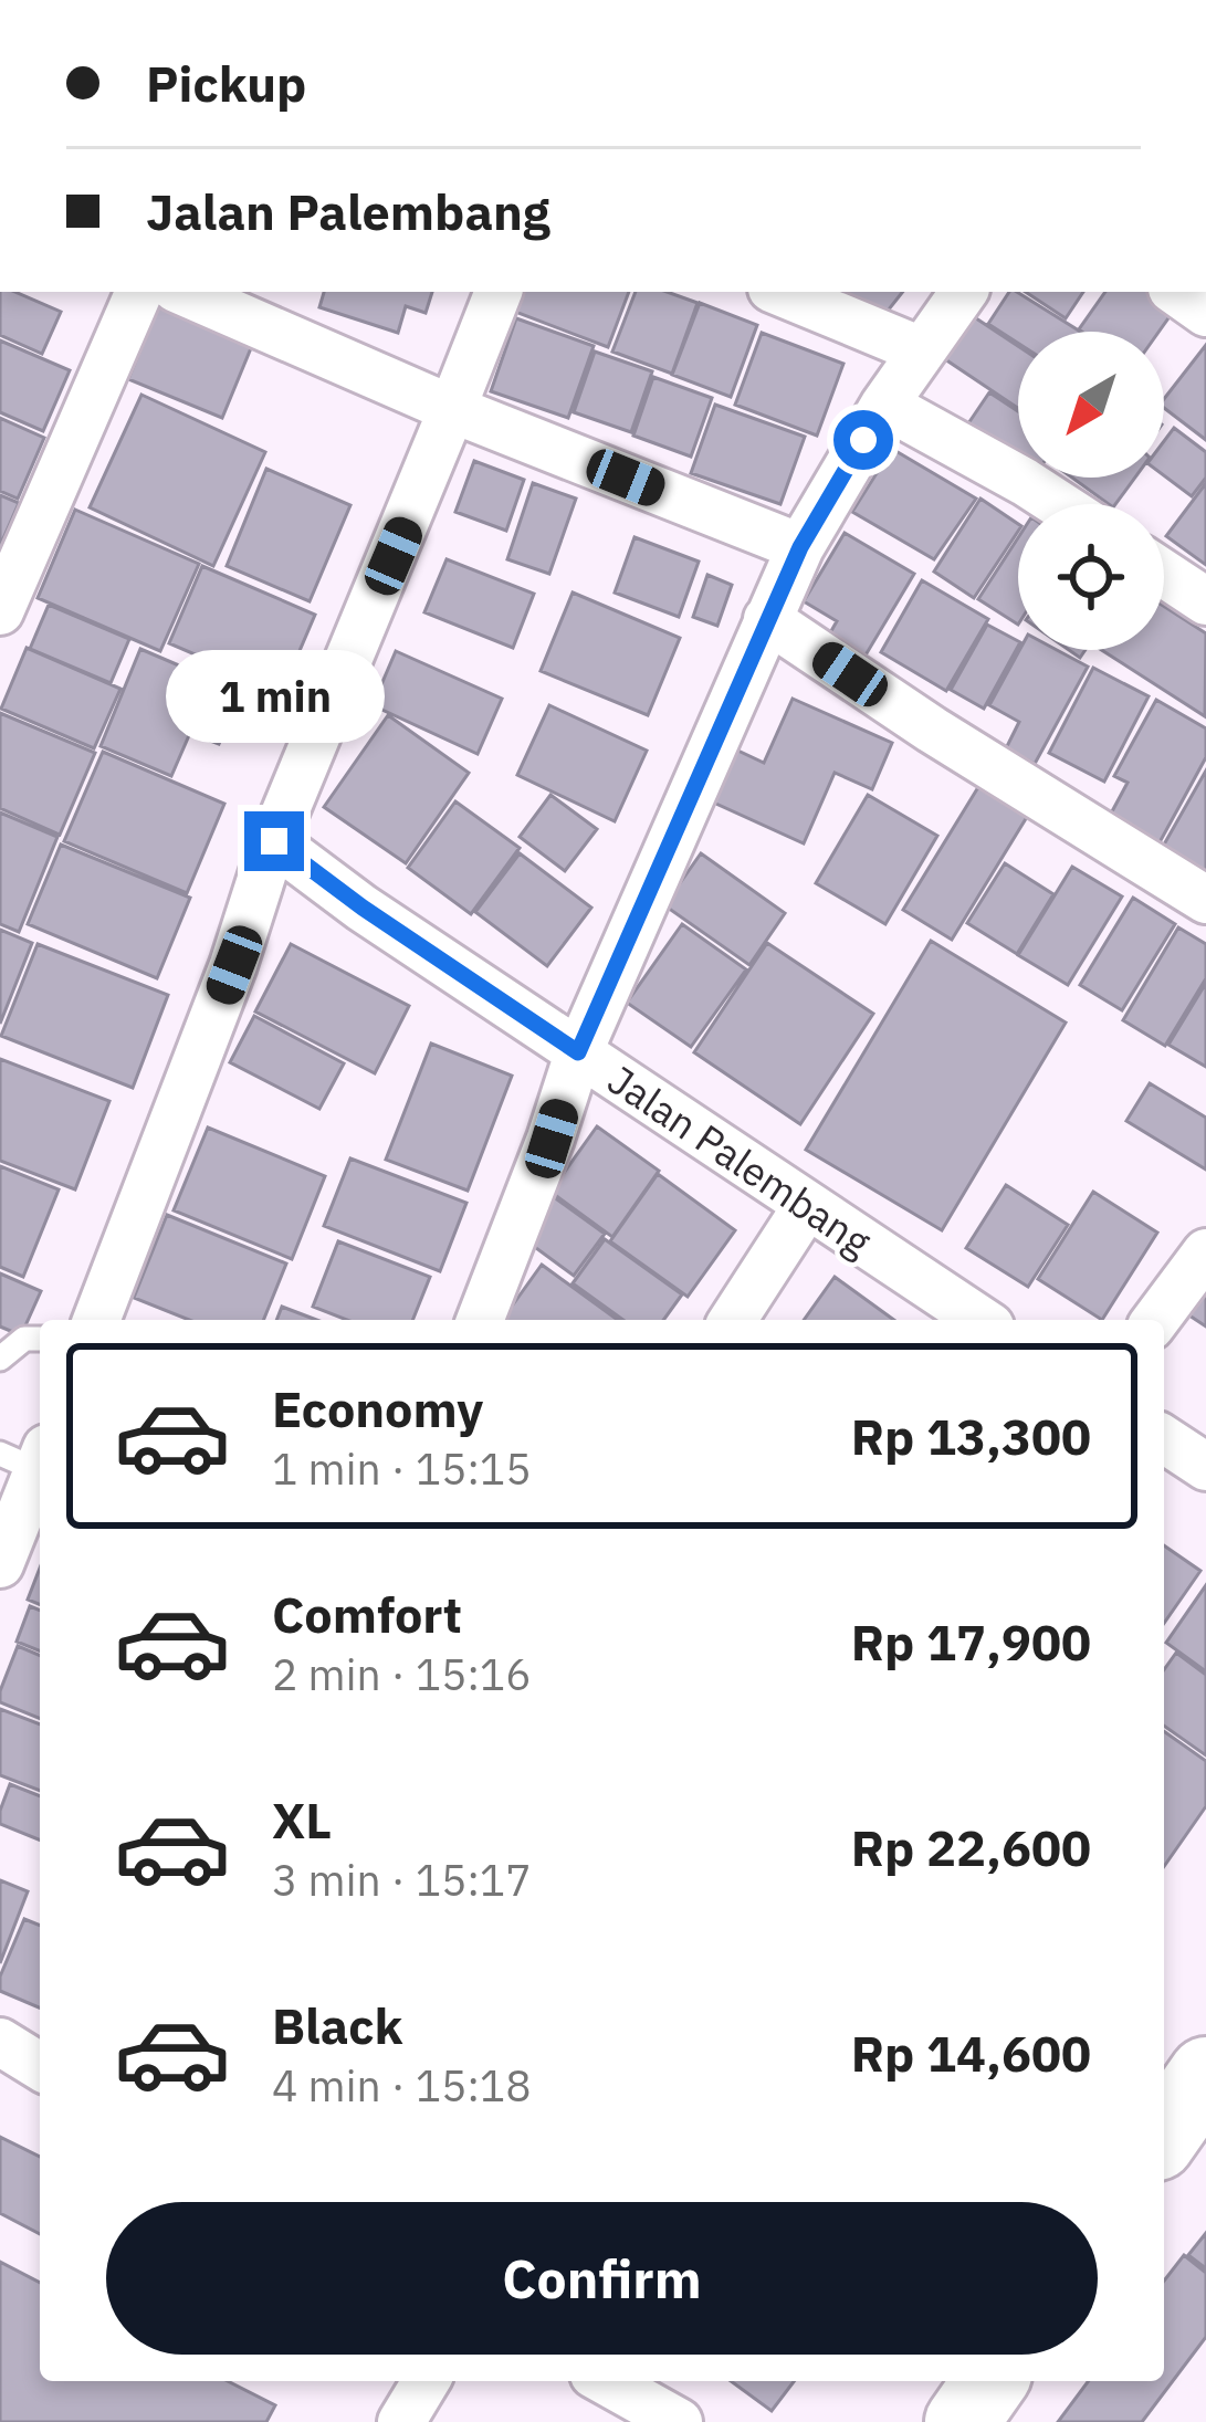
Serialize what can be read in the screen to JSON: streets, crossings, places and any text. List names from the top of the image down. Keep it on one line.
{"streets":{"street":["Jalan Palembang"]},"north":"bottom left","page":{"banner":["Pickup","Jalan Palembang"],"bubble":"1 min","list":[{"name":"Economy","note":"1 min · 15:15","value":"Rp 13,300"},{"name":"Comfort","note":"2 min · 15:16","value":"Rp 17,900"},{"name":"XL","note":"3 min · 15:17","value":"Rp 22,600"},{"name":"Black","note":"4 min · 15:18","value":"Rp 14,600"}],"buttons":"Confirm"}}
